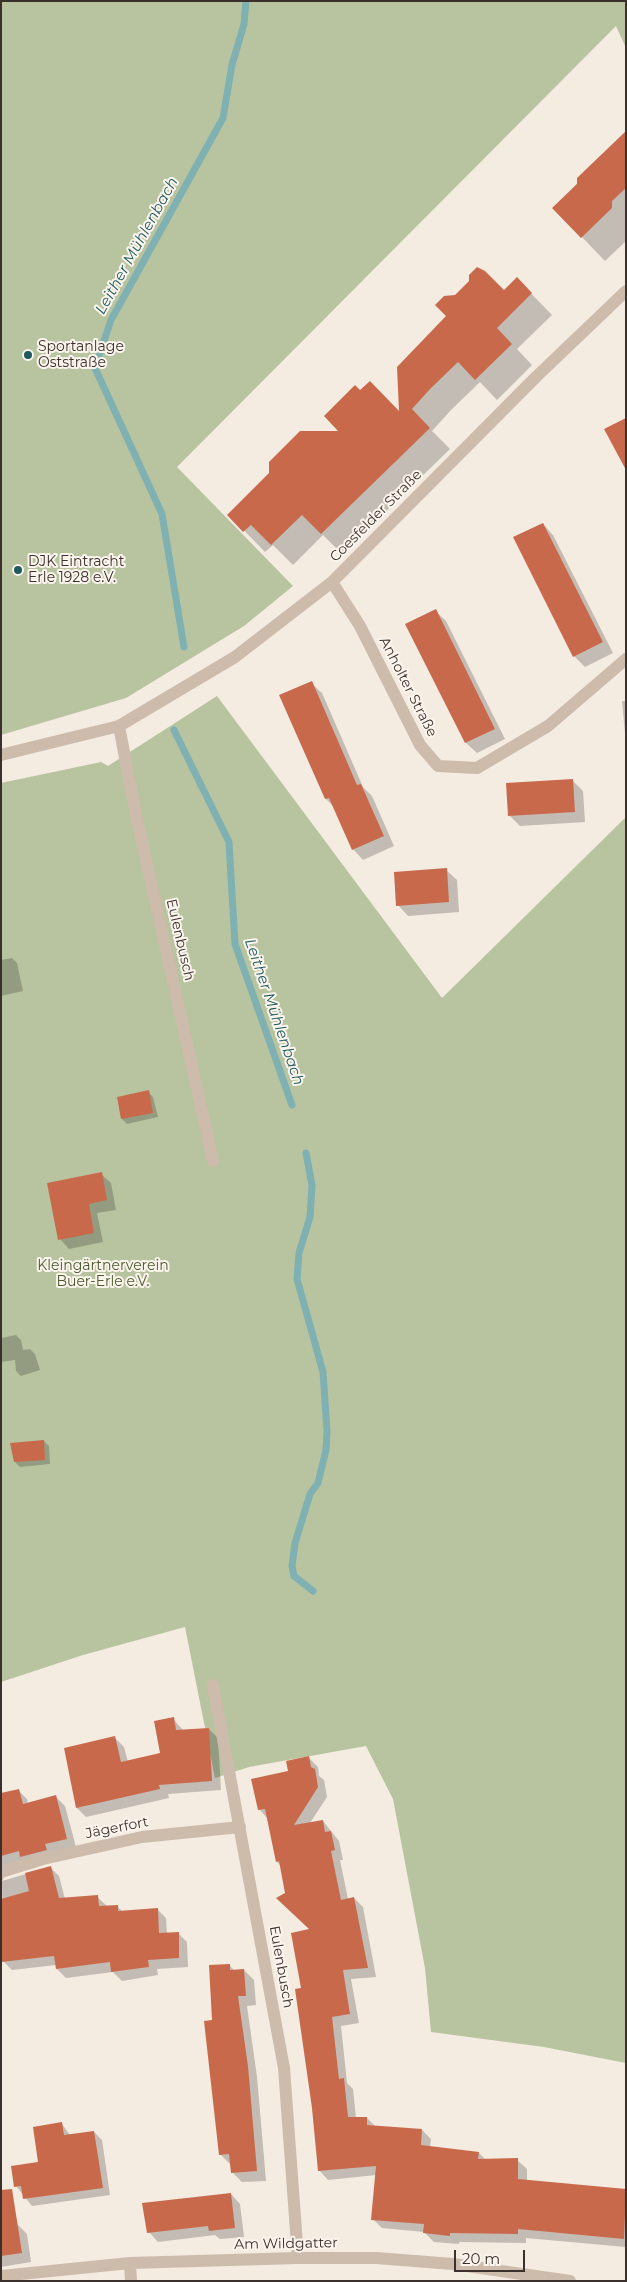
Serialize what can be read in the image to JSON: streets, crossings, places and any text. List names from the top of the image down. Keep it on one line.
{"streets":{"street":["Coesfelder Straße","Anholter Straße","Eulenbusch","Jägerfort","Am Wildgatter"]},"crossings":[["Coesfelder Straße","Anholter Straße"],["Coesfelder Straße","Eulenbusch"],["Eulenbusch","Jägerfort"],["Eulenbusch","Am Wildgatter"]],"water":["Leither Mühlenbach"],"parks":["Kleingärtnerverein Buer-Erle e.V."],"places":["Sportanlage Oststraße","DJK Eintracht Erle 1928 e.V."],"scale_bar":"20 m"}
